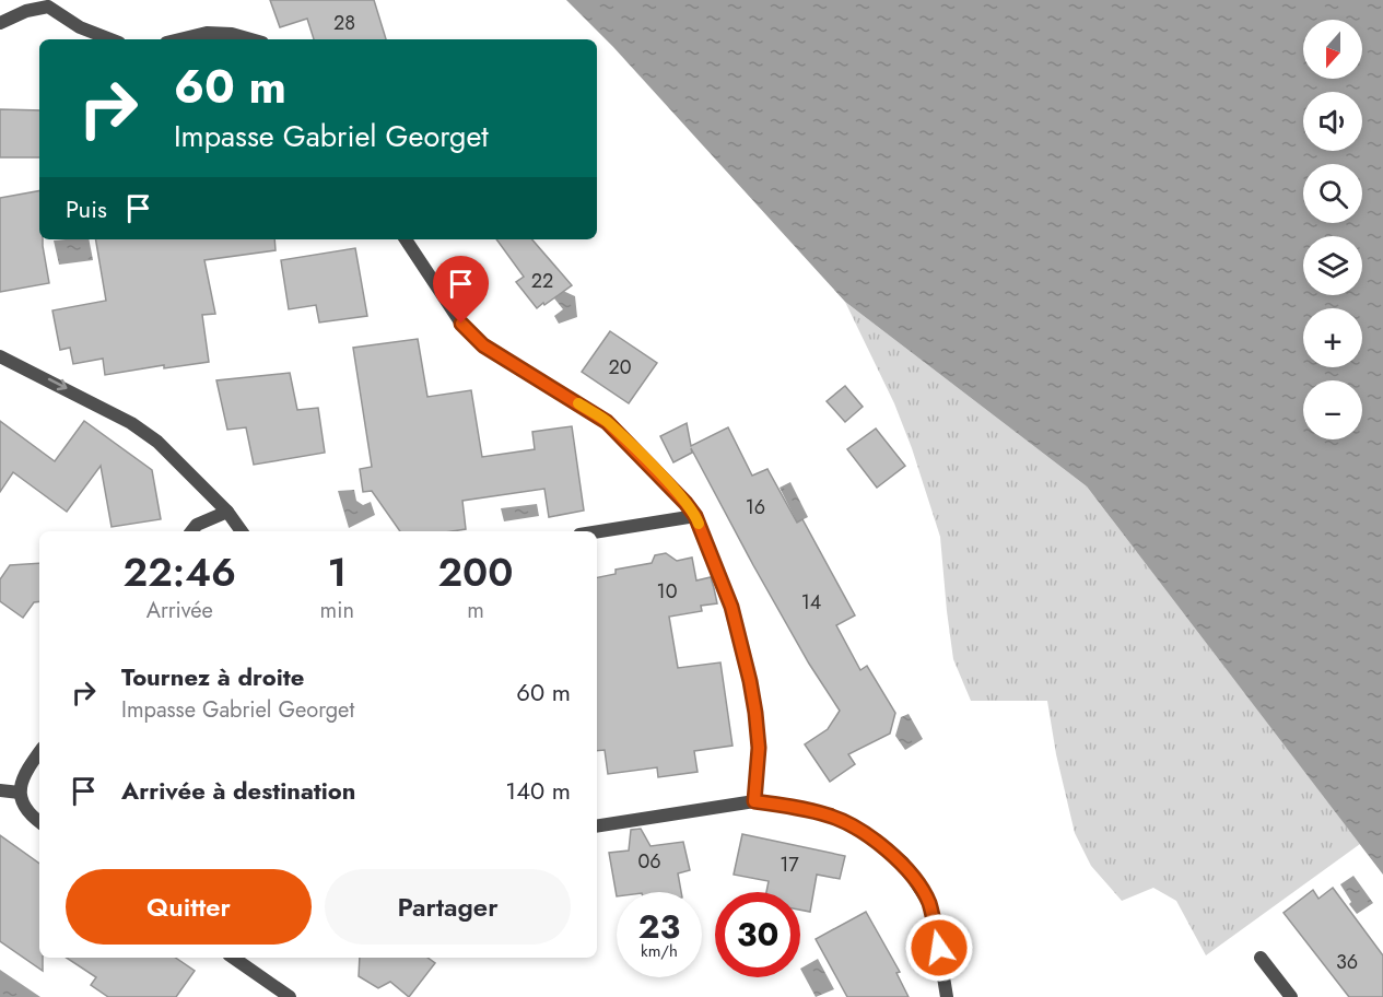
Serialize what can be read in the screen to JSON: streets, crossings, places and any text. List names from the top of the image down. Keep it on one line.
{"house_numbers":["28","22","20","16","10","14","06","17","36"],"north":"bottom","page":{"map_buttons":["+","−"],"turn":["60 m","Impasse Gabriel Georget"],"then":"Puis","eta":["22:46","Arrivée","1","min","200","m"],"list":[{"name":"Tournez à droite","note":"Impasse Gabriel Georget","value":"60 m"},{"name":"Arrivée à destination","value":"140 m"}],"buttons":["Quitter","Partager"],"speed":"23 km/h","limit":"30"}}
